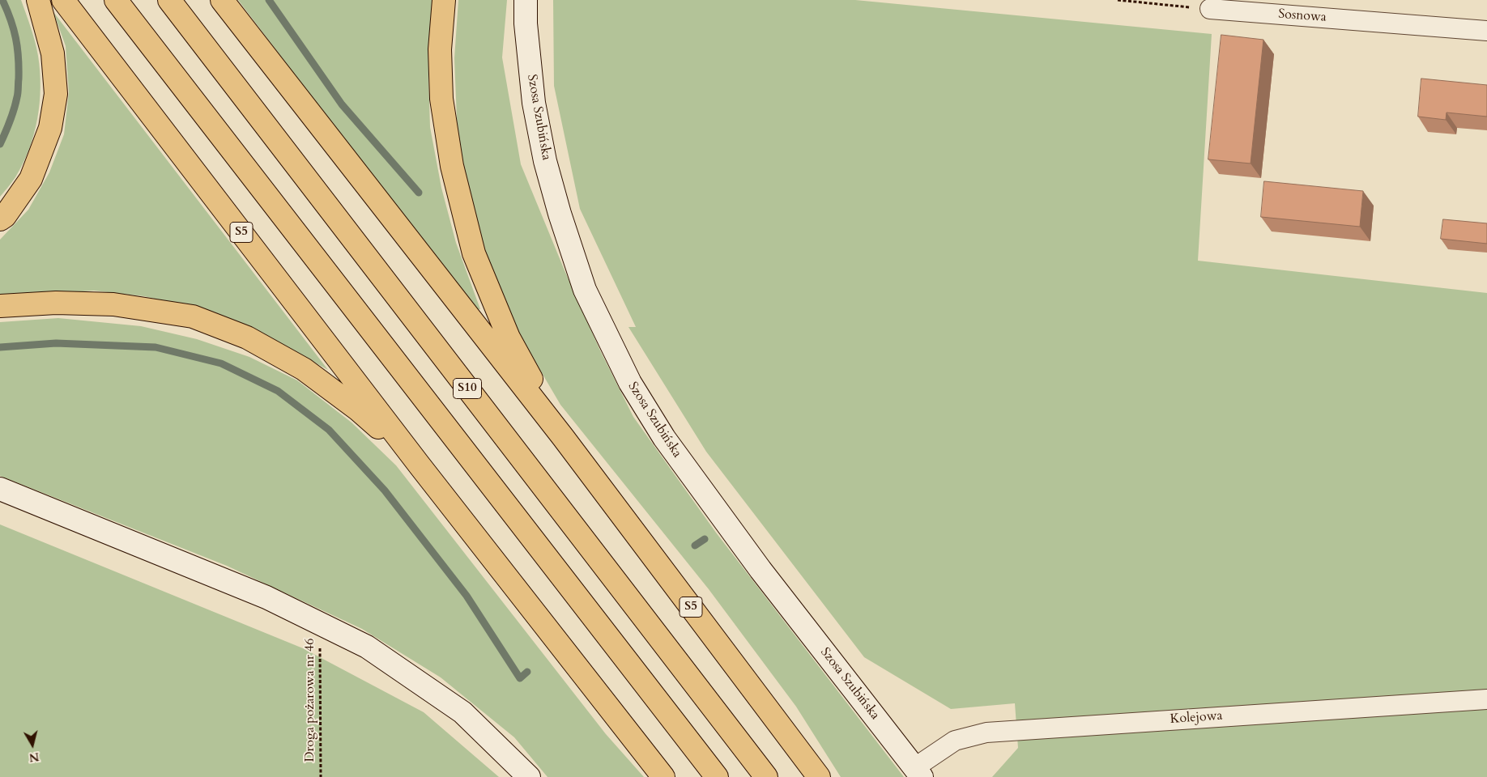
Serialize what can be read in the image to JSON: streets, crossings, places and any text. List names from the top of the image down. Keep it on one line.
{"streets":{"highway":["S5","S10"],"street":["Sosnowa","Szosa Szubińska","Kolejowa"],"path":["Droga pożarowa nr 46"]},"crossings":[["Szosa Szubińska","Kolejowa"]],"north":"bottom"}
